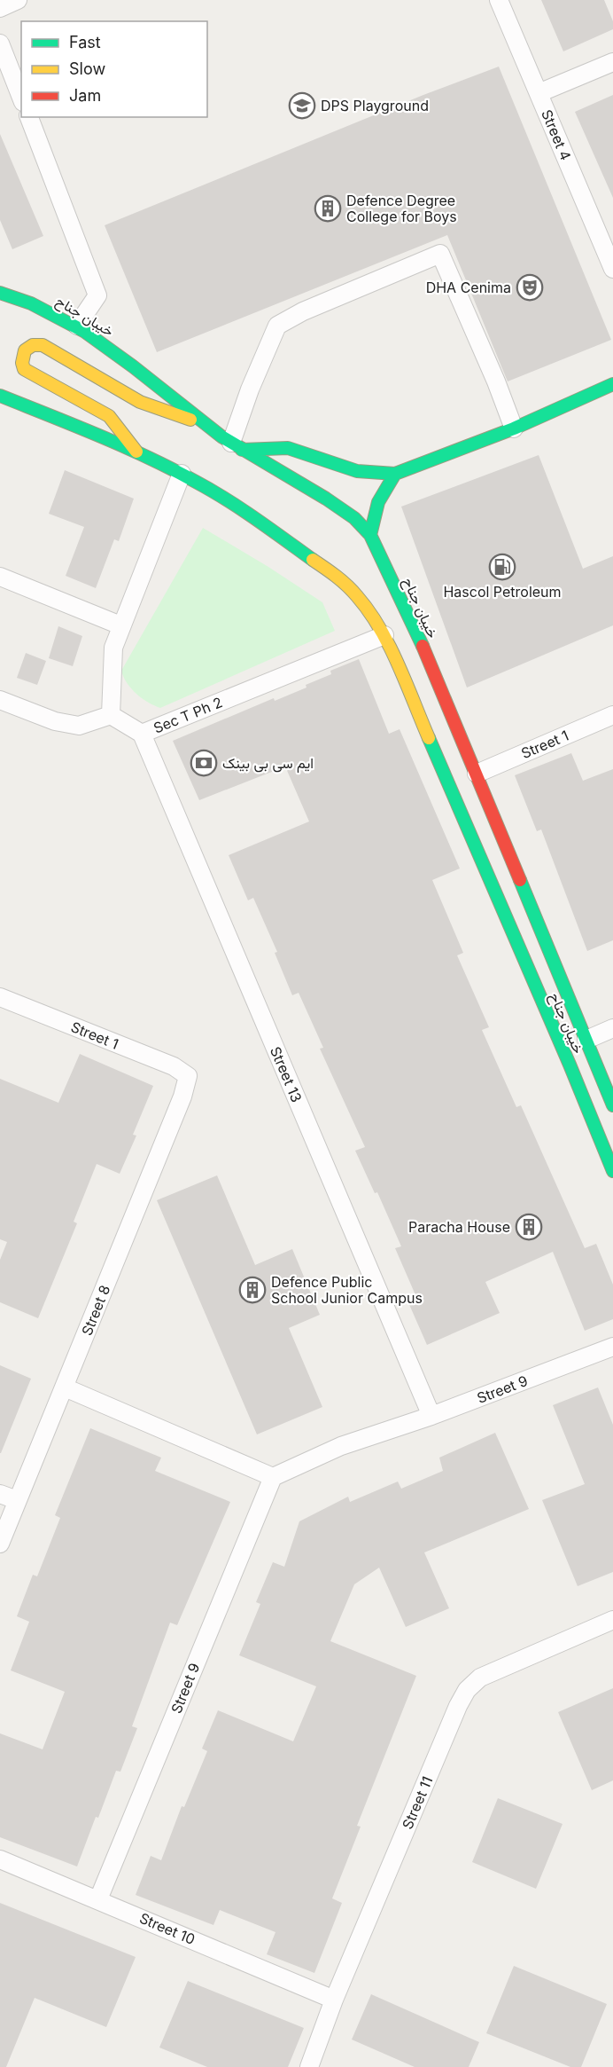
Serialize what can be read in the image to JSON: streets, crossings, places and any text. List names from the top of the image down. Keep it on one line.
{"streets":{"main road":["خیبان جناح"],"street":["Street 4","Sec T Ph 2","Street 1","Street 13","Street 8","Street 9","Street 11","Street 10"]},"crossings":[["خیبان جناح","Sec T Ph 2"],["خیبان جناح","Street 1"],["Sec T Ph 2","Street 13"],["Street 1","Street 8"],["Street 13","Street 9"],["Street 9","Street 10"],["Street 11","Street 10"]],"places":{"school or university":["DPS Playground"],"building":["Defence Degree College for Boys","Paracha House","Defence Public School Junior Campus"],"theatre":["DHA Cenima"],"fuel station":["Hascol Petroleum"],"bank":["ایم سی بی بینک"]},"legend":["Fast","Slow","Jam"]}
